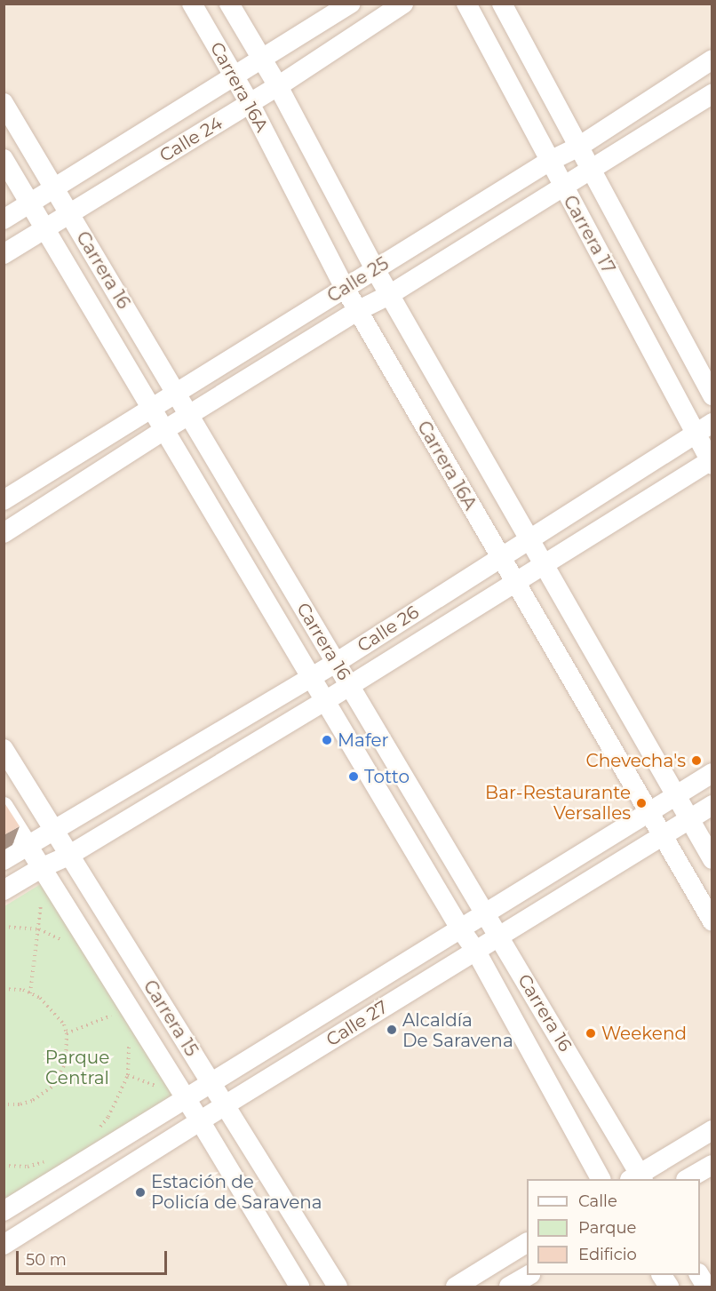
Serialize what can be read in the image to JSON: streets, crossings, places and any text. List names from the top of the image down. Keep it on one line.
{"streets":{"street":["Carrera 16A","Calle 24","Carrera 17","Carrera 16","Calle 25","Calle 26","Carrera 15","Calle 27"]},"crossings":[["Carrera 16A","Calle 24"],["Carrera 16A","Calle 25"],["Carrera 16A","Calle 26"],["Carrera 16A","Calle 27"],["Calle 24","Carrera 16"],["Carrera 17","Calle 25"],["Carrera 17","Calle 26"],["Carrera 16","Calle 25"],["Carrera 16","Calle 26"],["Carrera 16","Calle 27"],["Calle 26","Carrera 15"],["Carrera 15","Calle 27"]],"parks":["Parque Central"],"places":["Mafer","Chevecha's","Totto","Bar-Restaurante Versalles","Alcaldía De Saravena","Weekend","Estación de Policía de Saravena"],"legend":["Calle","Parque","Edificio"],"scale_bar":"50 m"}
